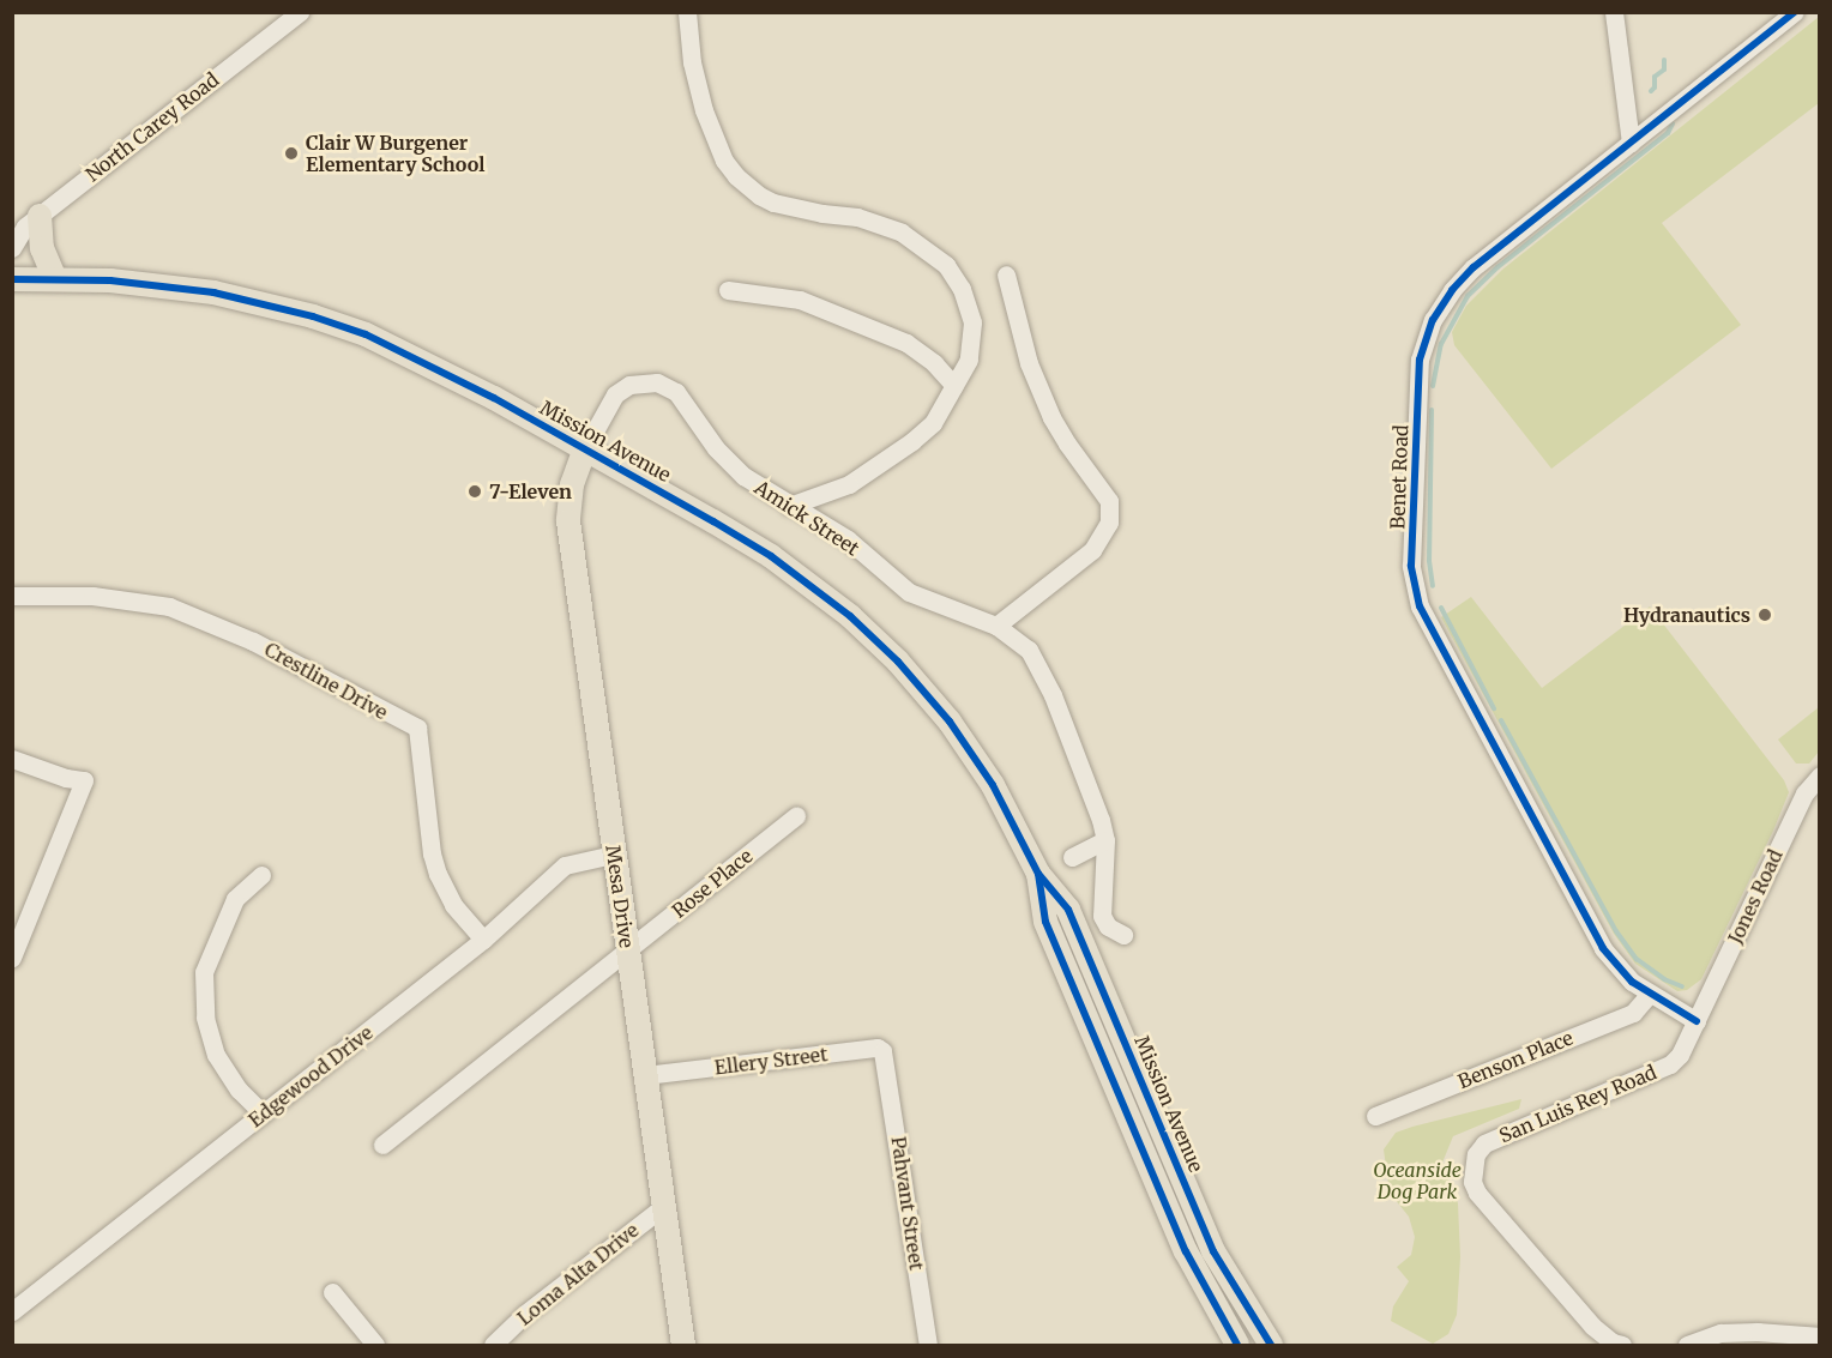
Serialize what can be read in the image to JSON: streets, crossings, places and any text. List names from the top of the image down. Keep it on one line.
{"streets":{"main road":["Mission Avenue","Mesa Drive"],"street":["North Carey Road","Benet Road","Amick Street","Crestline Drive","Rose Place","Jones Road","Benson Place","Ellery Street","Edgewood Drive","San Luis Rey Road","Pahvant Street","Loma Alta Drive"]},"crossings":[["Mission Avenue","Amick Street"],["Mission Avenue","Mesa Drive"],["Benet Road","Jones Road"],["Benet Road","Benson Place"],["Benet Road","San Luis Rey Road"],["Amick Street","Mesa Drive"],["Crestline Drive","Edgewood Drive"],["Rose Place","Mesa Drive"],["Mesa Drive","Ellery Street"],["Mesa Drive","Edgewood Drive"],["Mesa Drive","Loma Alta Drive"],["Jones Road","San Luis Rey Road"],["Ellery Street","Pahvant Street"]],"parks":["Oceanside Dog Park"],"places":["Clair W Burgener Elementary School","7-Eleven","Hydranautics"]}
